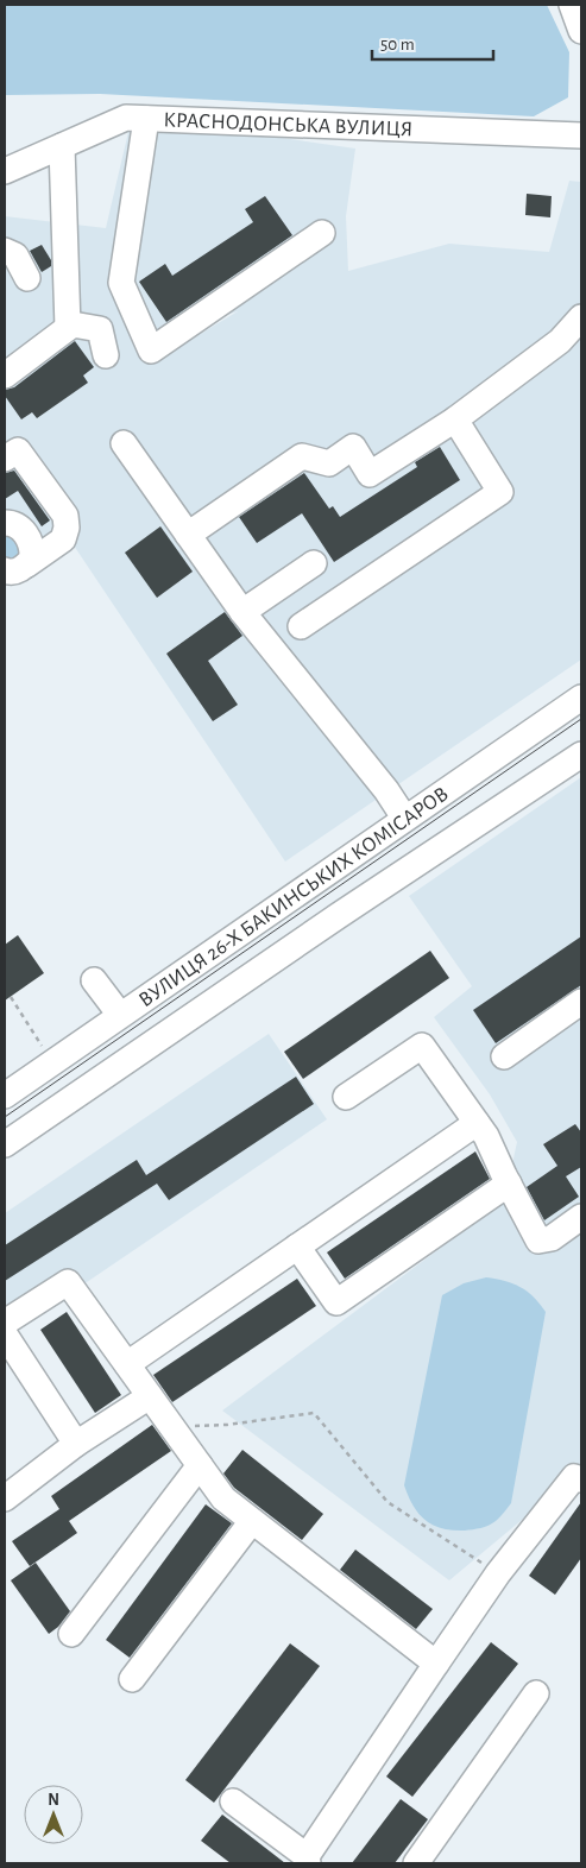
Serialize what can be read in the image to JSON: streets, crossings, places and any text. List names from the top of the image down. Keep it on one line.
{"streets":{"street":["КРАСНОДОНСЬКА ВУЛИЦЯ","ВУЛИЦЯ 26-Х БАКИНСЬКИХ КОМІСАРОВ"]},"scale_bar":"50 m","north":"top"}
